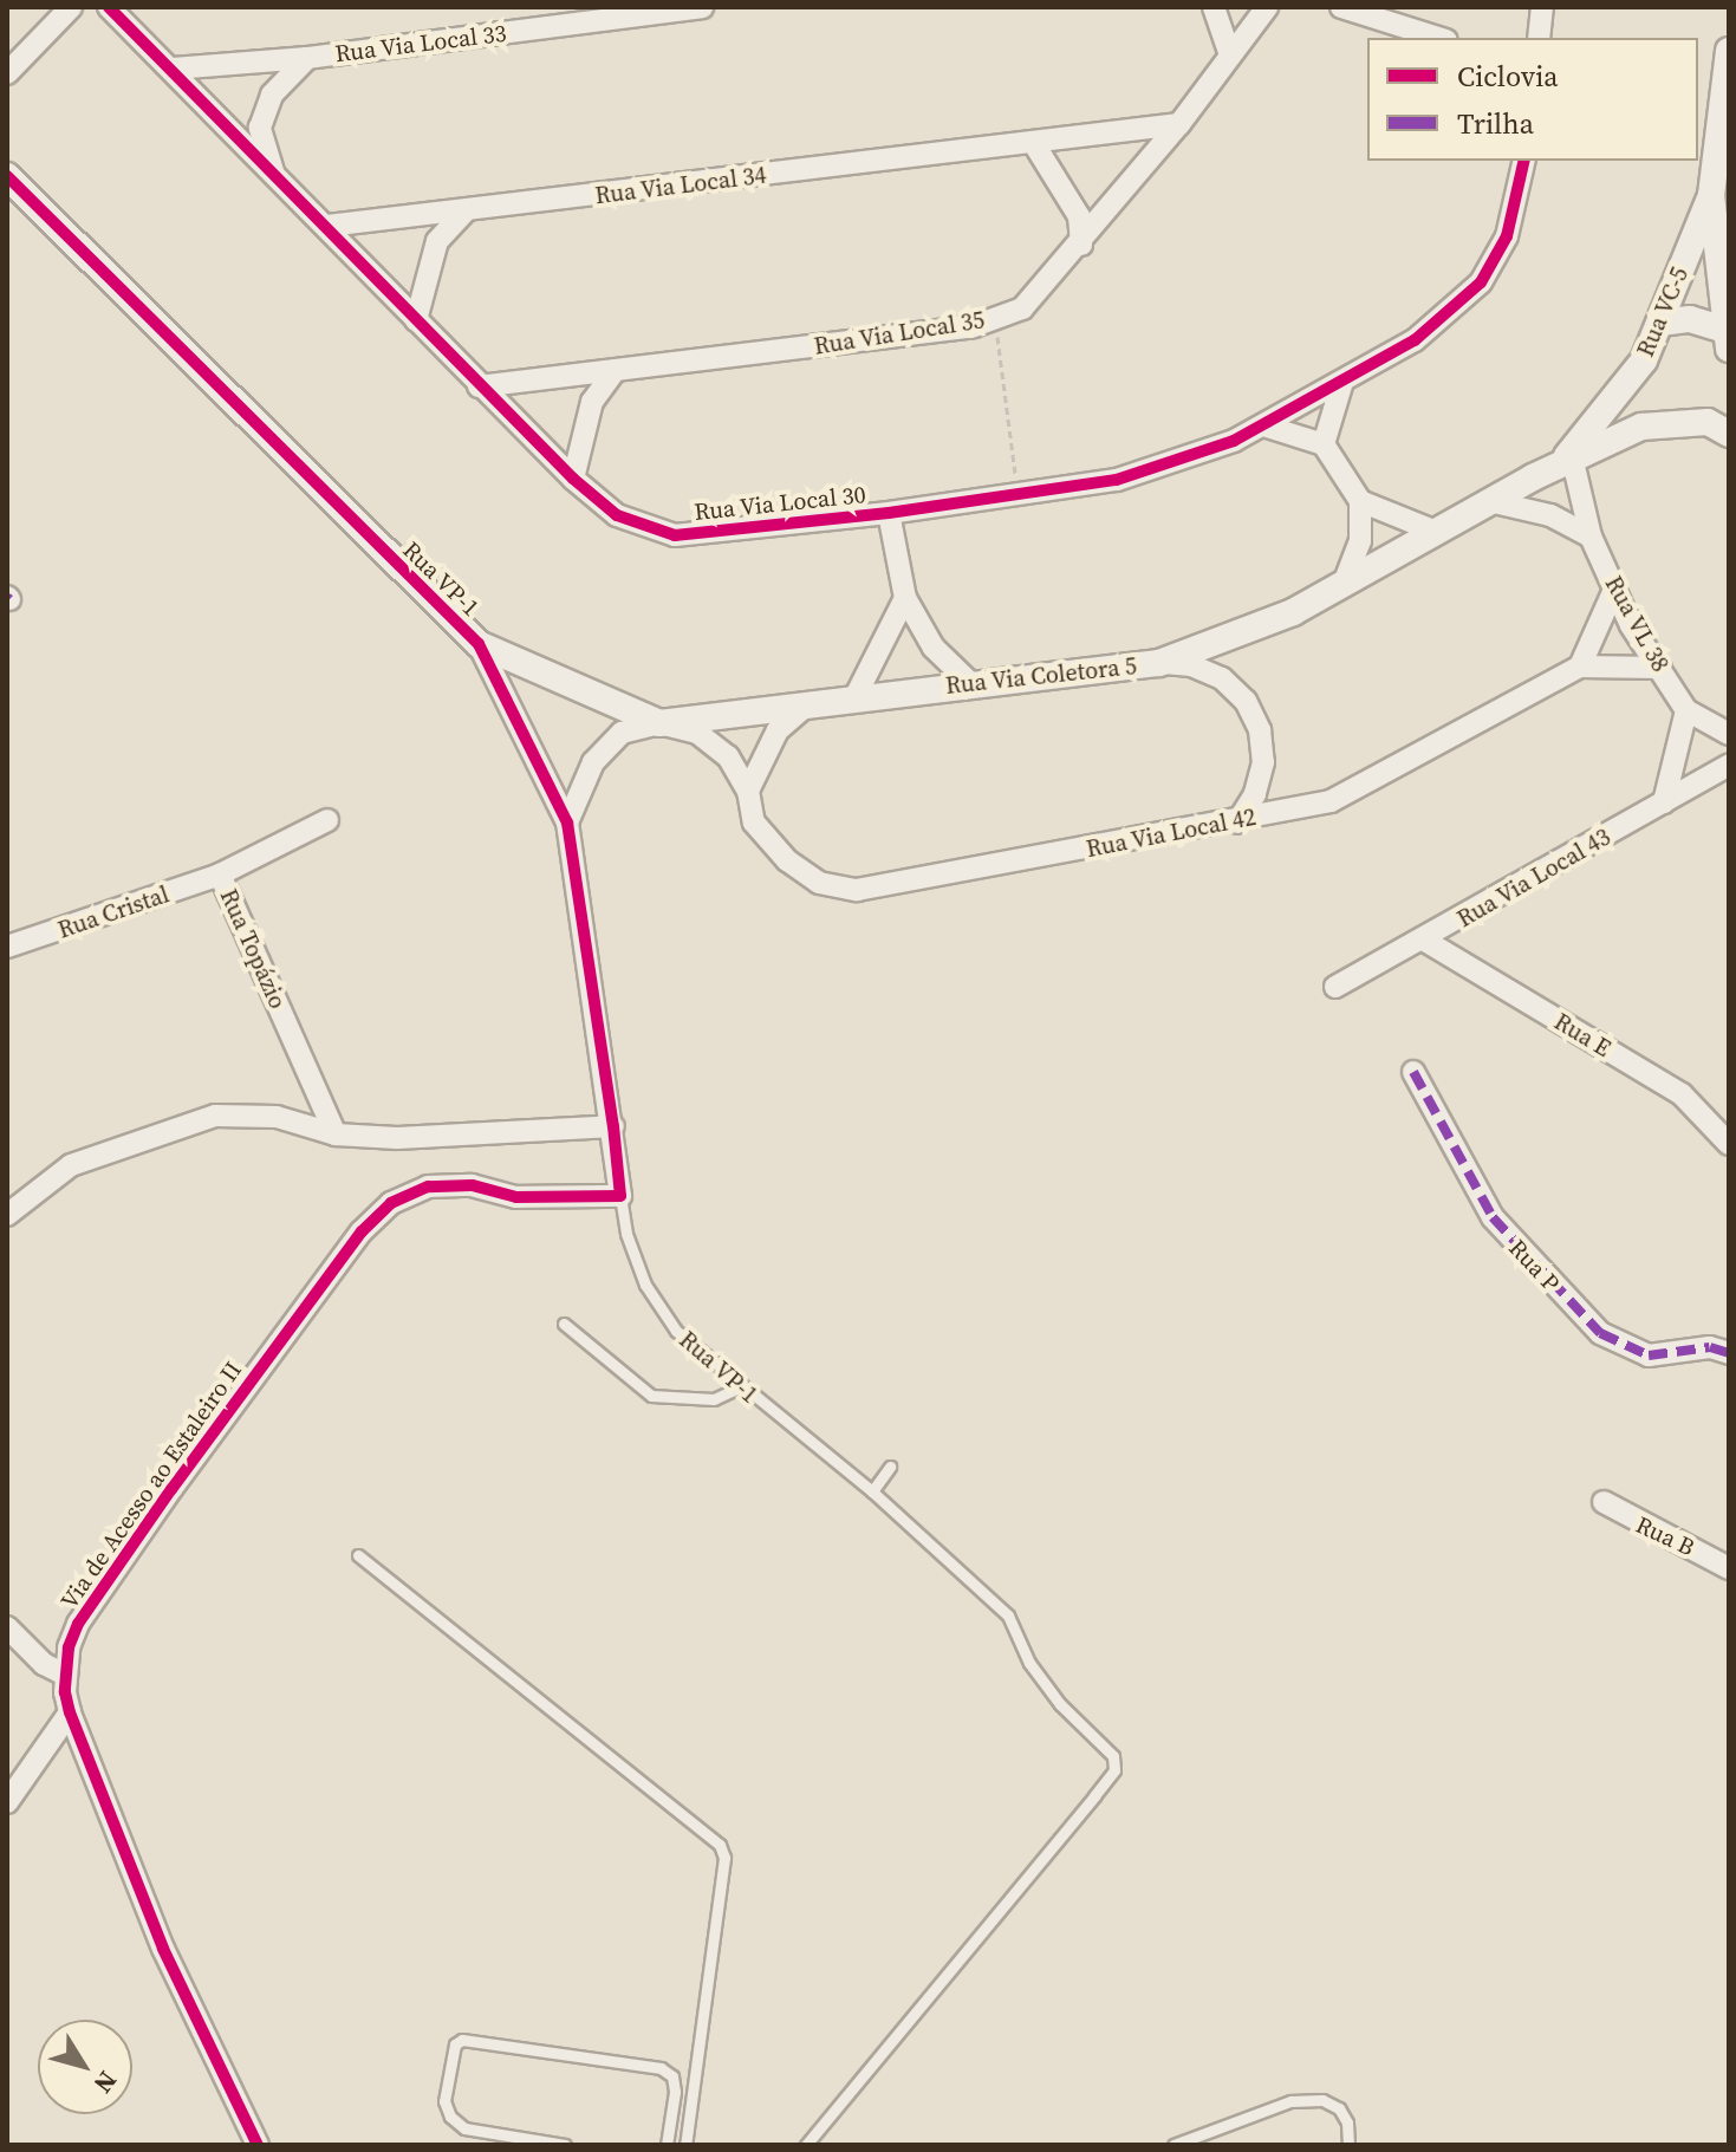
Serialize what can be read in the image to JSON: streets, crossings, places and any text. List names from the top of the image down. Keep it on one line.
{"streets":{"street":["Rua Via Local 33","Rua Via Local 34","Rua VC-5","Rua Via Local 35","Rua Via Local 30","Rua VP-1","Rua VL 38","Rua Via Coletora 5","Rua Via Local 42","Rua Via Local 43","Rua Cristal","Rua Topázio","Rua E","Rua P","Via de Acesso ao Estaleiro II","Rua B"]},"crossings":[["Rua Via Local 33","Rua Via Local 30"],["Rua Via Local 34","Rua Via Local 35"],["Rua Via Local 34","Rua Via Local 30"],["Rua VC-5","Rua VL 38"],["Rua VC-5","Rua Via Coletora 5"],["Rua Via Local 35","Rua Via Local 30"],["Rua VP-1","Rua Via Coletora 5"],["Rua VP-1","Via de Acesso ao Estaleiro II"],["Rua VL 38","Rua Via Local 42"],["Rua Via Local 43","Rua E"],["Rua Cristal","Rua Topázio"]],"legend":["Ciclovia","Trilha"],"north":"bottom right"}
